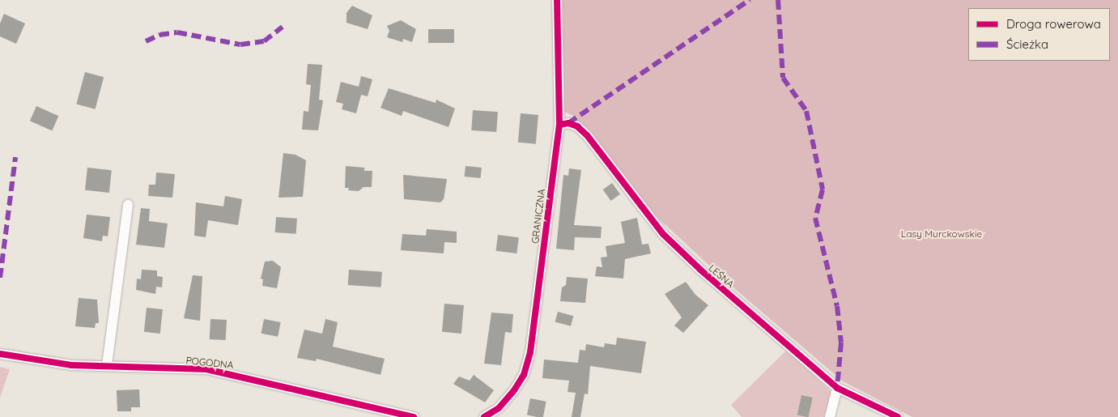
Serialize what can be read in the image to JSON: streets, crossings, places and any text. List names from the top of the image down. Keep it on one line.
{"streets":{"street":["GRANICZNA","LEŚNA","POGODNA"]},"crossings":[["GRANICZNA","LEŚNA"]],"parks":["Lasy Murckowskie"],"legend":["Droga rowerowa","Ścieżka"]}
